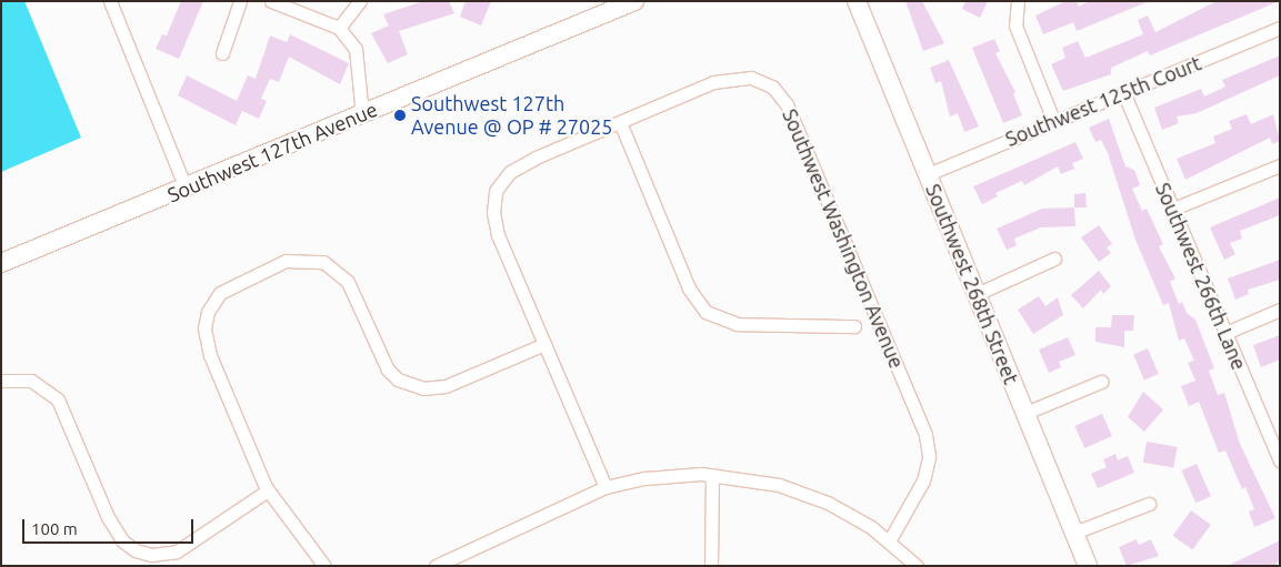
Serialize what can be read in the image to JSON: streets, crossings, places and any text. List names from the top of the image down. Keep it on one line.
{"streets":{"main road":["Southwest 127th Avenue","Southwest 268th Street"],"street":["Southwest 125th Court","Southwest Washington Avenue","Southwest 266th Lane"]},"crossings":[["Southwest 125th Court","Southwest 266th Lane"],["Southwest 125th Court","Southwest 268th Street"]],"places":["Southwest 127th Avenue @ OP # 27025"],"scale_bar":"100 m"}
